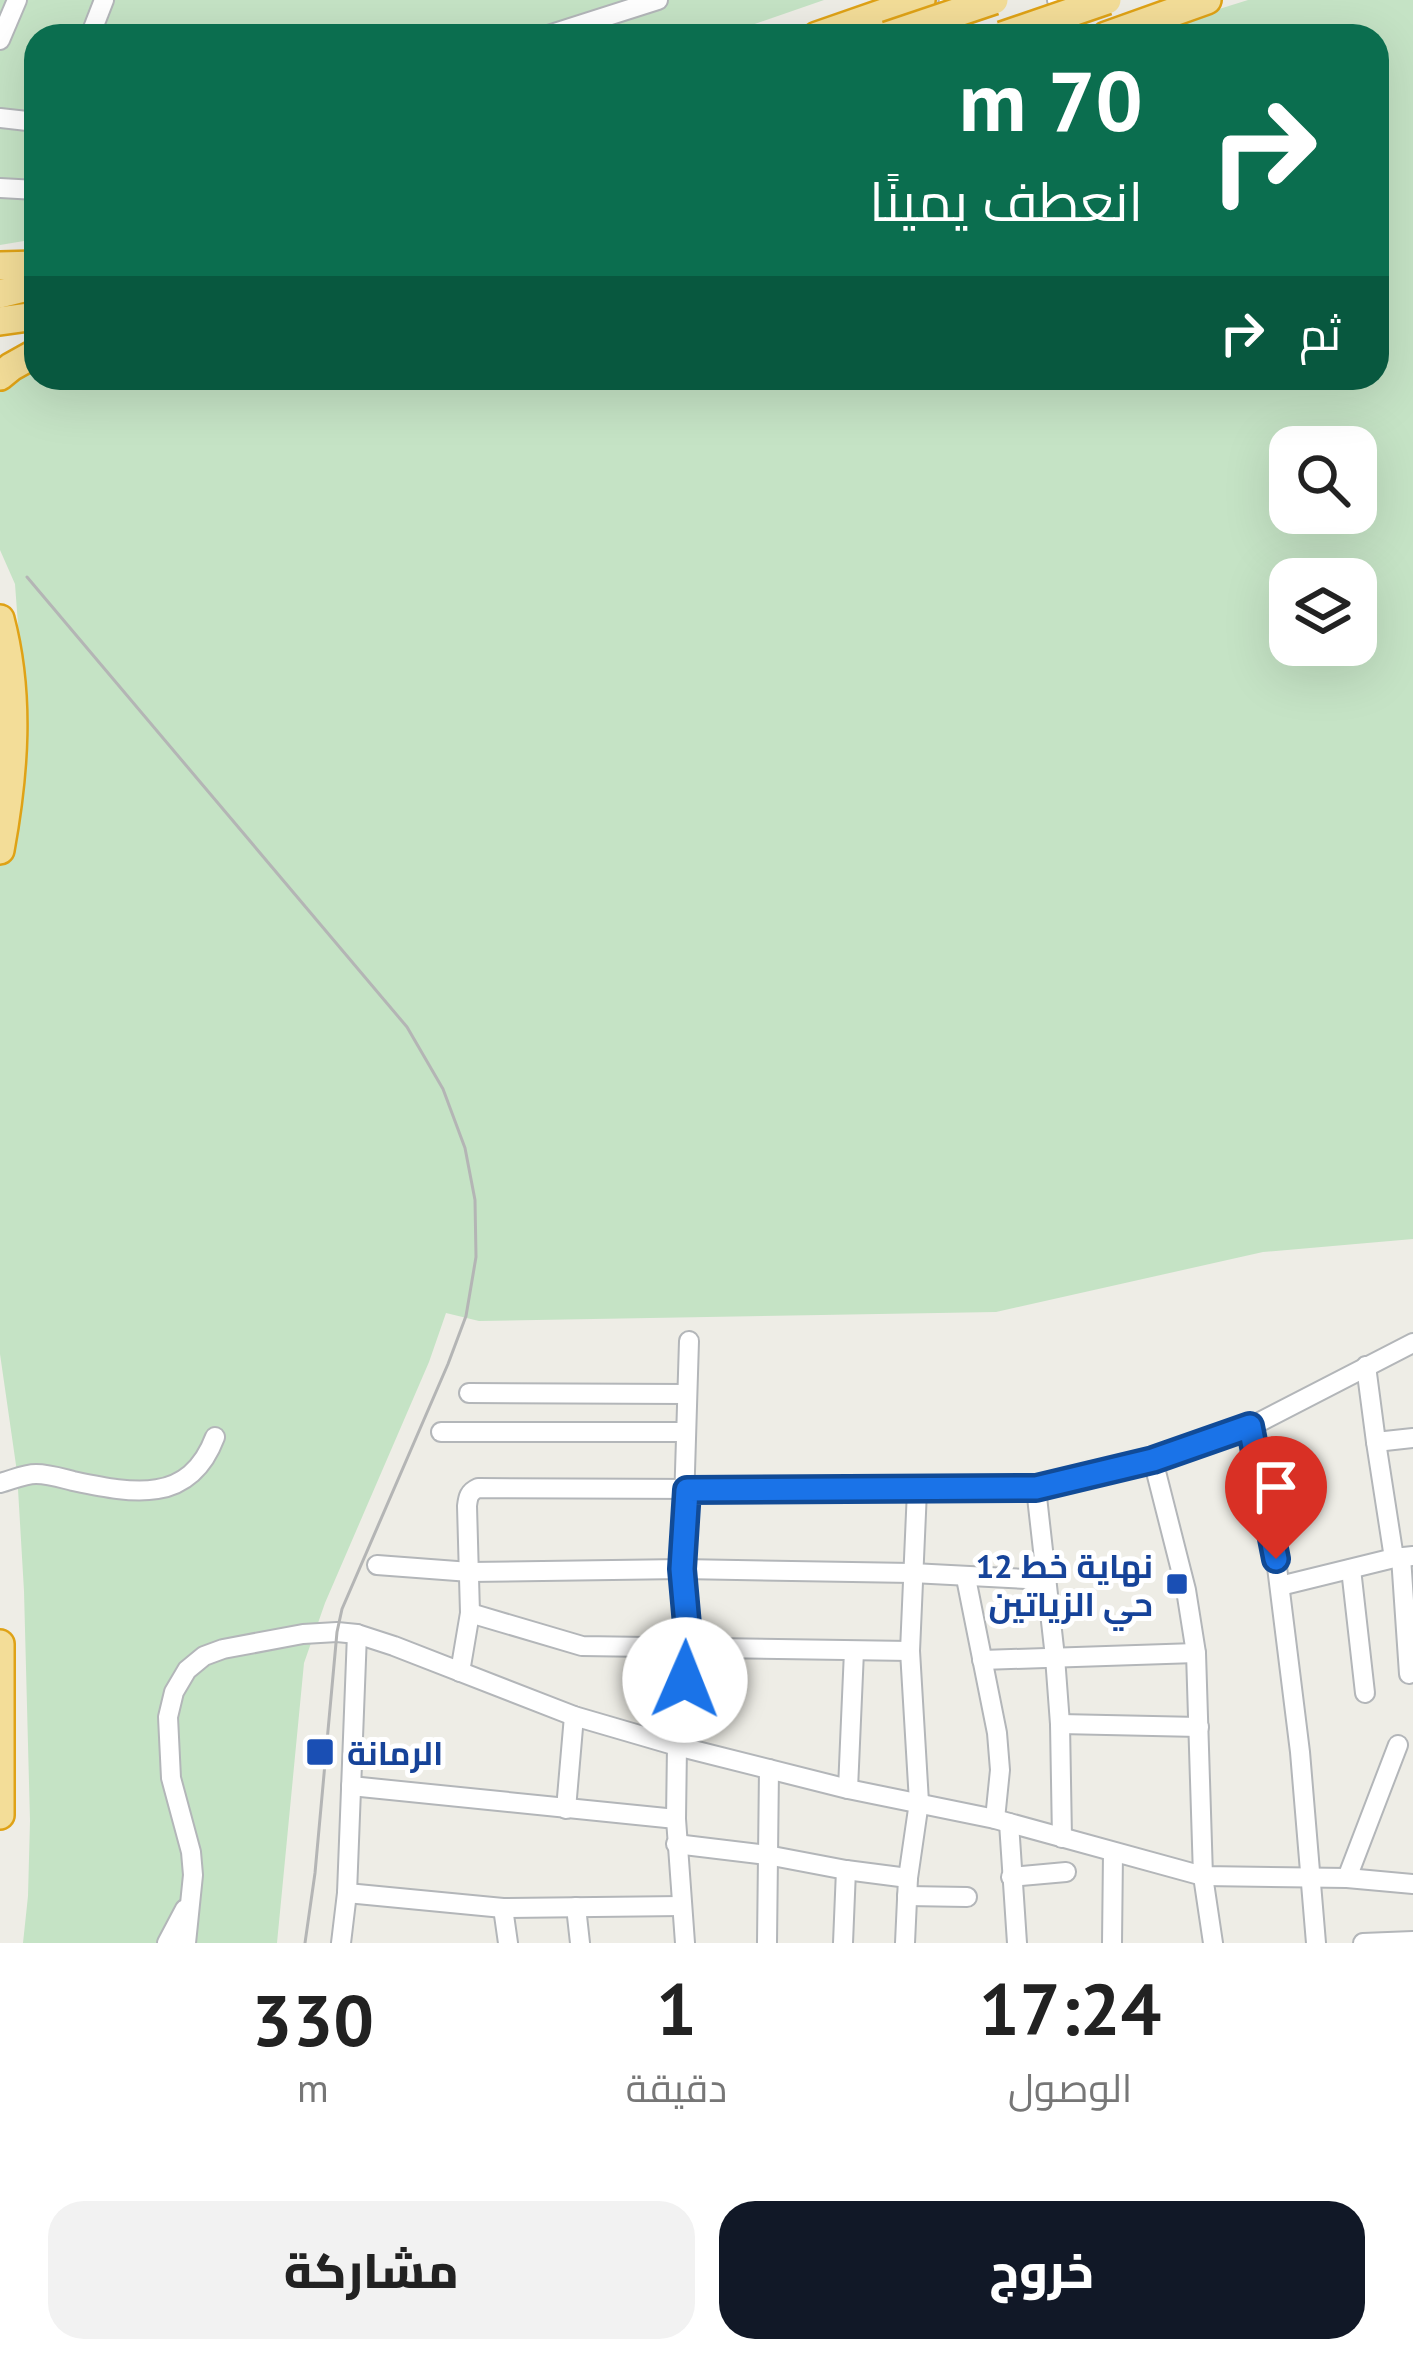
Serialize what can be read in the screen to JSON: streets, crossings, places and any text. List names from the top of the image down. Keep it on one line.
{"places":{"transit":["نهاية خط 12 حي الزياتين","الرمانة"]},"page":{"turn":["70 m","انعطف يمينًا"],"then":"ثم","eta":["17:24","الوصول","1","دقيقة","330","m"],"buttons":["خروج","مشاركة"]}}
